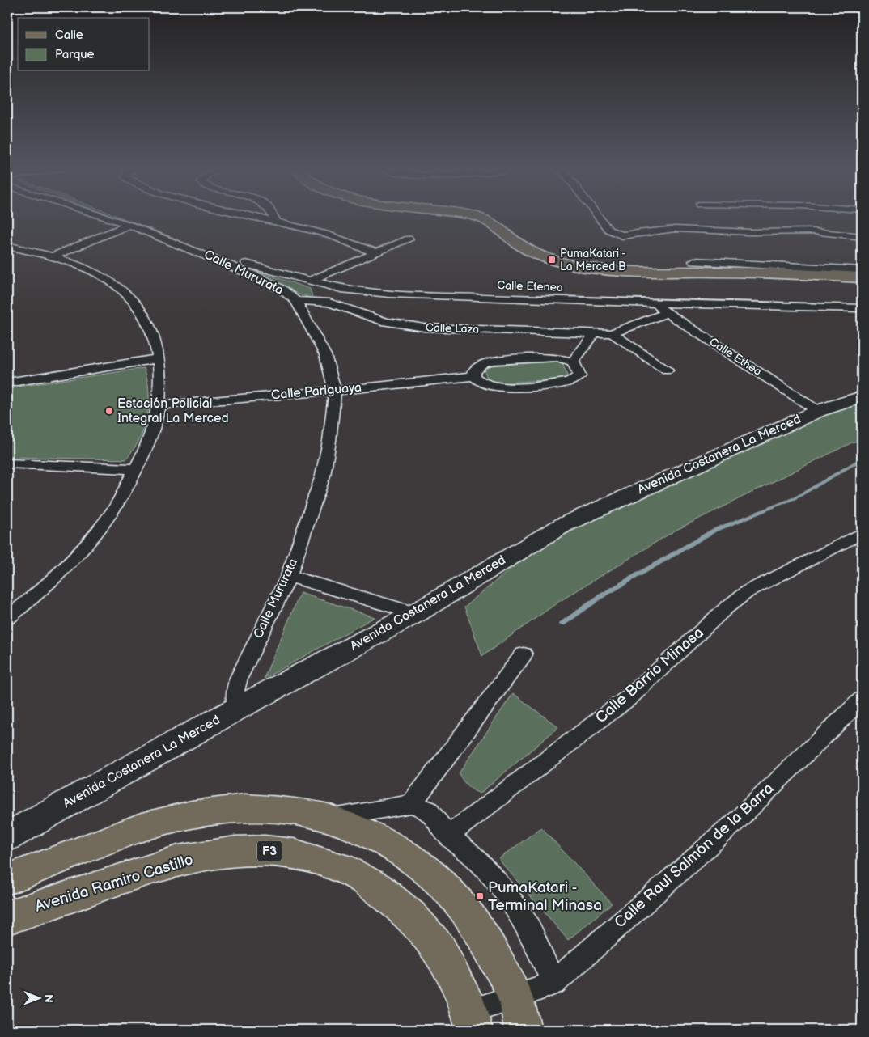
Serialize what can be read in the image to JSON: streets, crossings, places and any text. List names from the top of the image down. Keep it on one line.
{"streets":{"main road":["Avenida Costanera La Merced","F3","Avenida Ramiro Castillo"],"street":["Calle Mururata","Calle Etenea","Calle Laza","Calle Ethea","Calle Pariguaya","Calle Barrio Minasa","Calle Raul Salmón de la Barra"]},"crossings":[["Calle Mururata","Calle Etenea"],["Calle Mururata","Calle Laza"],["Calle Mururata","Calle Pariguaya"],["Calle Mururata","Avenida Costanera La Merced"],["Calle Etenea","Calle Ethea"],["Calle Laza","Calle Ethea"],["Calle Ethea","Avenida Costanera La Merced"]],"places":{"transit":["PumaKatari - La Merced B","PumaKatari - Terminal Minasa"],"other":["Estación Policial Integral La Merced"]},"legend":["Calle","Parque"],"north":"right"}
